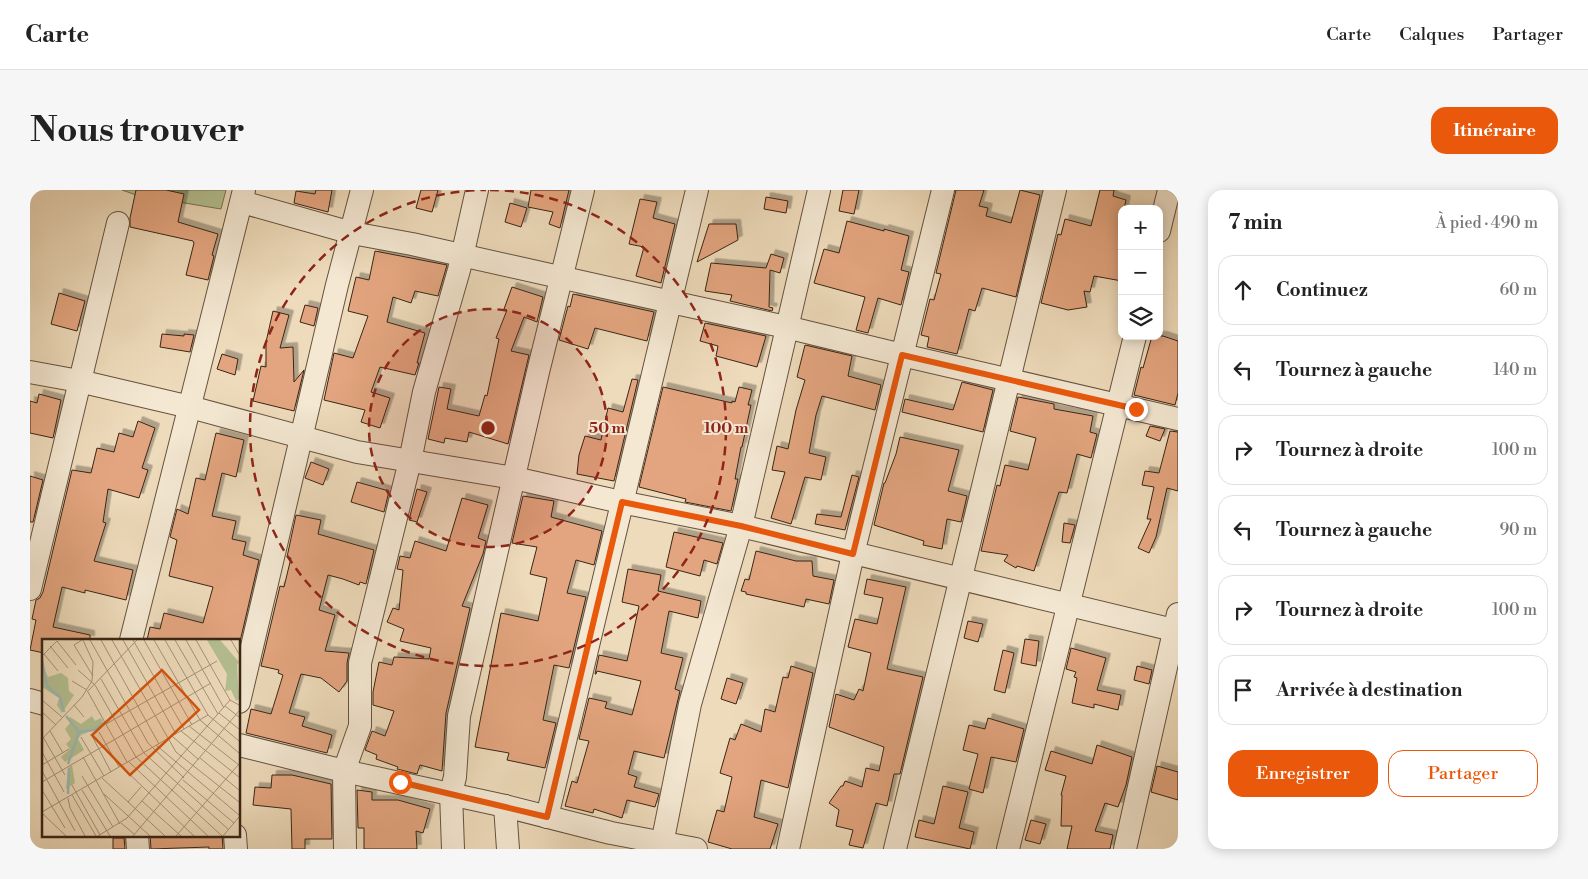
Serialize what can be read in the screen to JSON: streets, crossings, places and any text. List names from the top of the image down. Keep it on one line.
{"page":{"header":"Carte","nav":["Carte","Calques","Partager"],"buttons":["Itinéraire",["Enregistrer","Partager"]],"title":"Nous trouver","heading":["7 min","À pied · 490 m"],"map_buttons":["+","−"],"list":[["Continuez","60 m"],["Tournez à gauche","140 m"],["Tournez à droite","100 m"],["Tournez à gauche","90 m"],["Tournez à droite","100 m"],"Arrivée à destination"]},"rings":["50 m","100 m"]}
